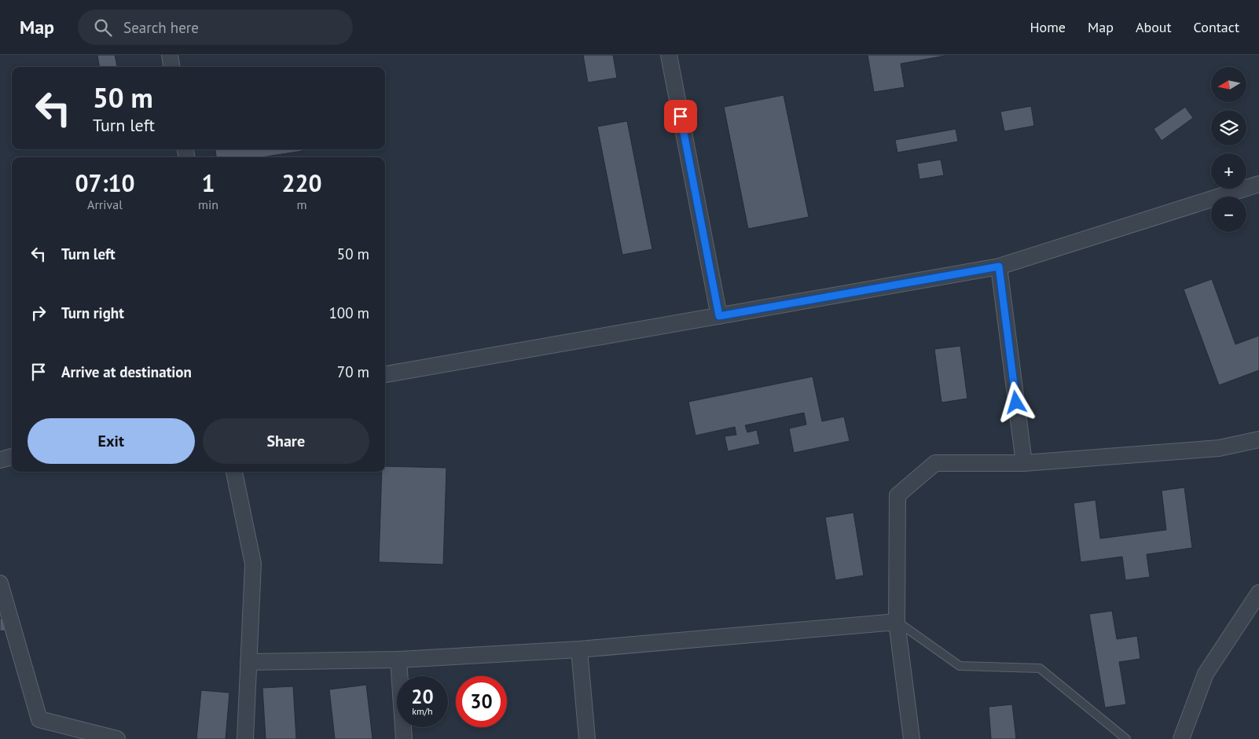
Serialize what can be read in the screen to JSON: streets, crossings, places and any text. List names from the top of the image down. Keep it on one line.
{"north":"left","page":{"header":"Map","search":"Search here","nav":["Home","Map","About","Contact"],"map_buttons":["+","−"],"turn":["50 m","Turn left"],"eta":["07:10","Arrival","1","min","220","m"],"list":[{"name":"Turn left","value":"50 m"},{"name":"Turn right","value":"100 m"},{"name":"Arrive at destination","value":"70 m"}],"buttons":["Exit","Share"],"speed":"20 km/h","limit":"30"}}
